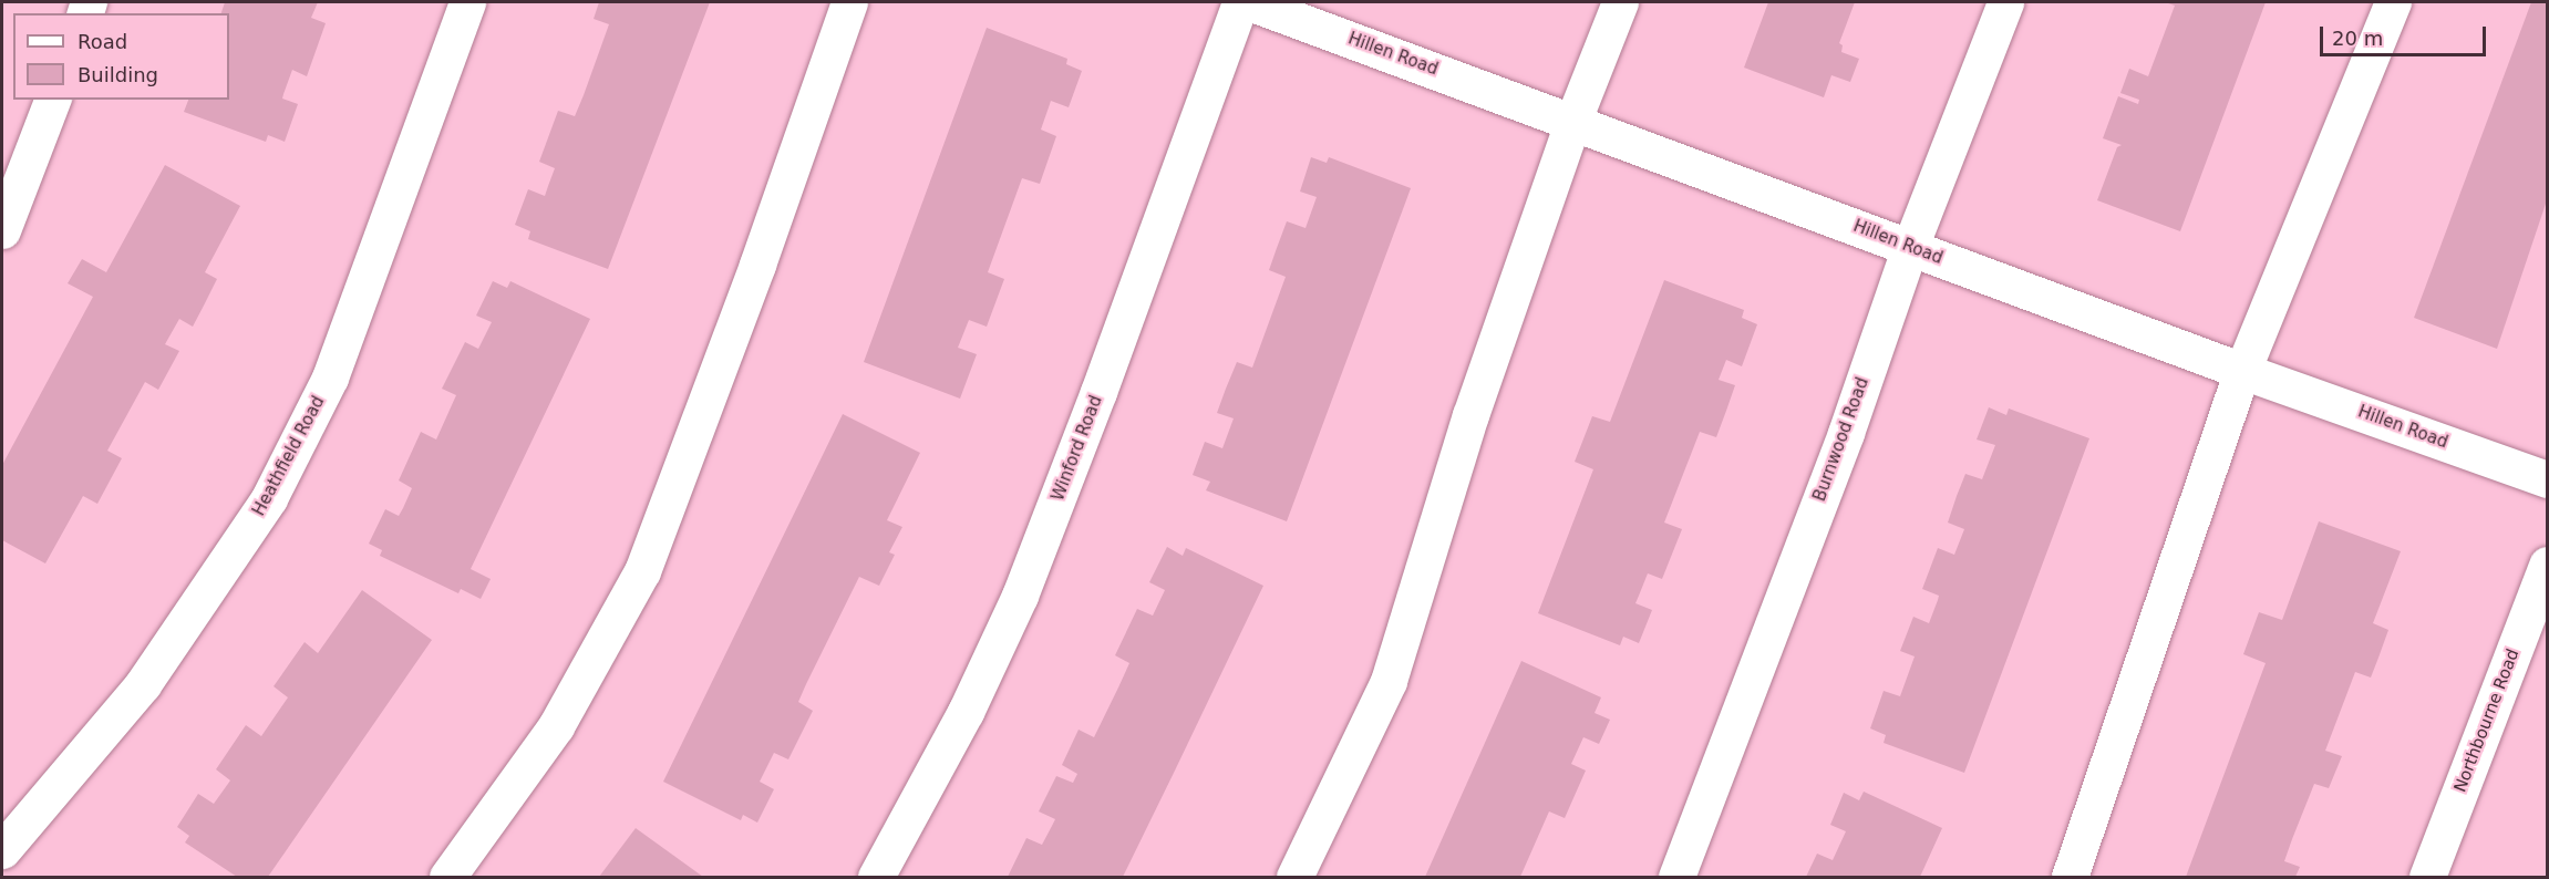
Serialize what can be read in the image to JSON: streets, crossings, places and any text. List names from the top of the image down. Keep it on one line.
{"streets":{"street":["Hillen Road","Burnwood Road","Winford Road","Heathfield Road","Northbourne Road"]},"crossings":[["Hillen Road","Burnwood Road"]],"legend":["Road","Building"],"scale_bar":"20 m"}
